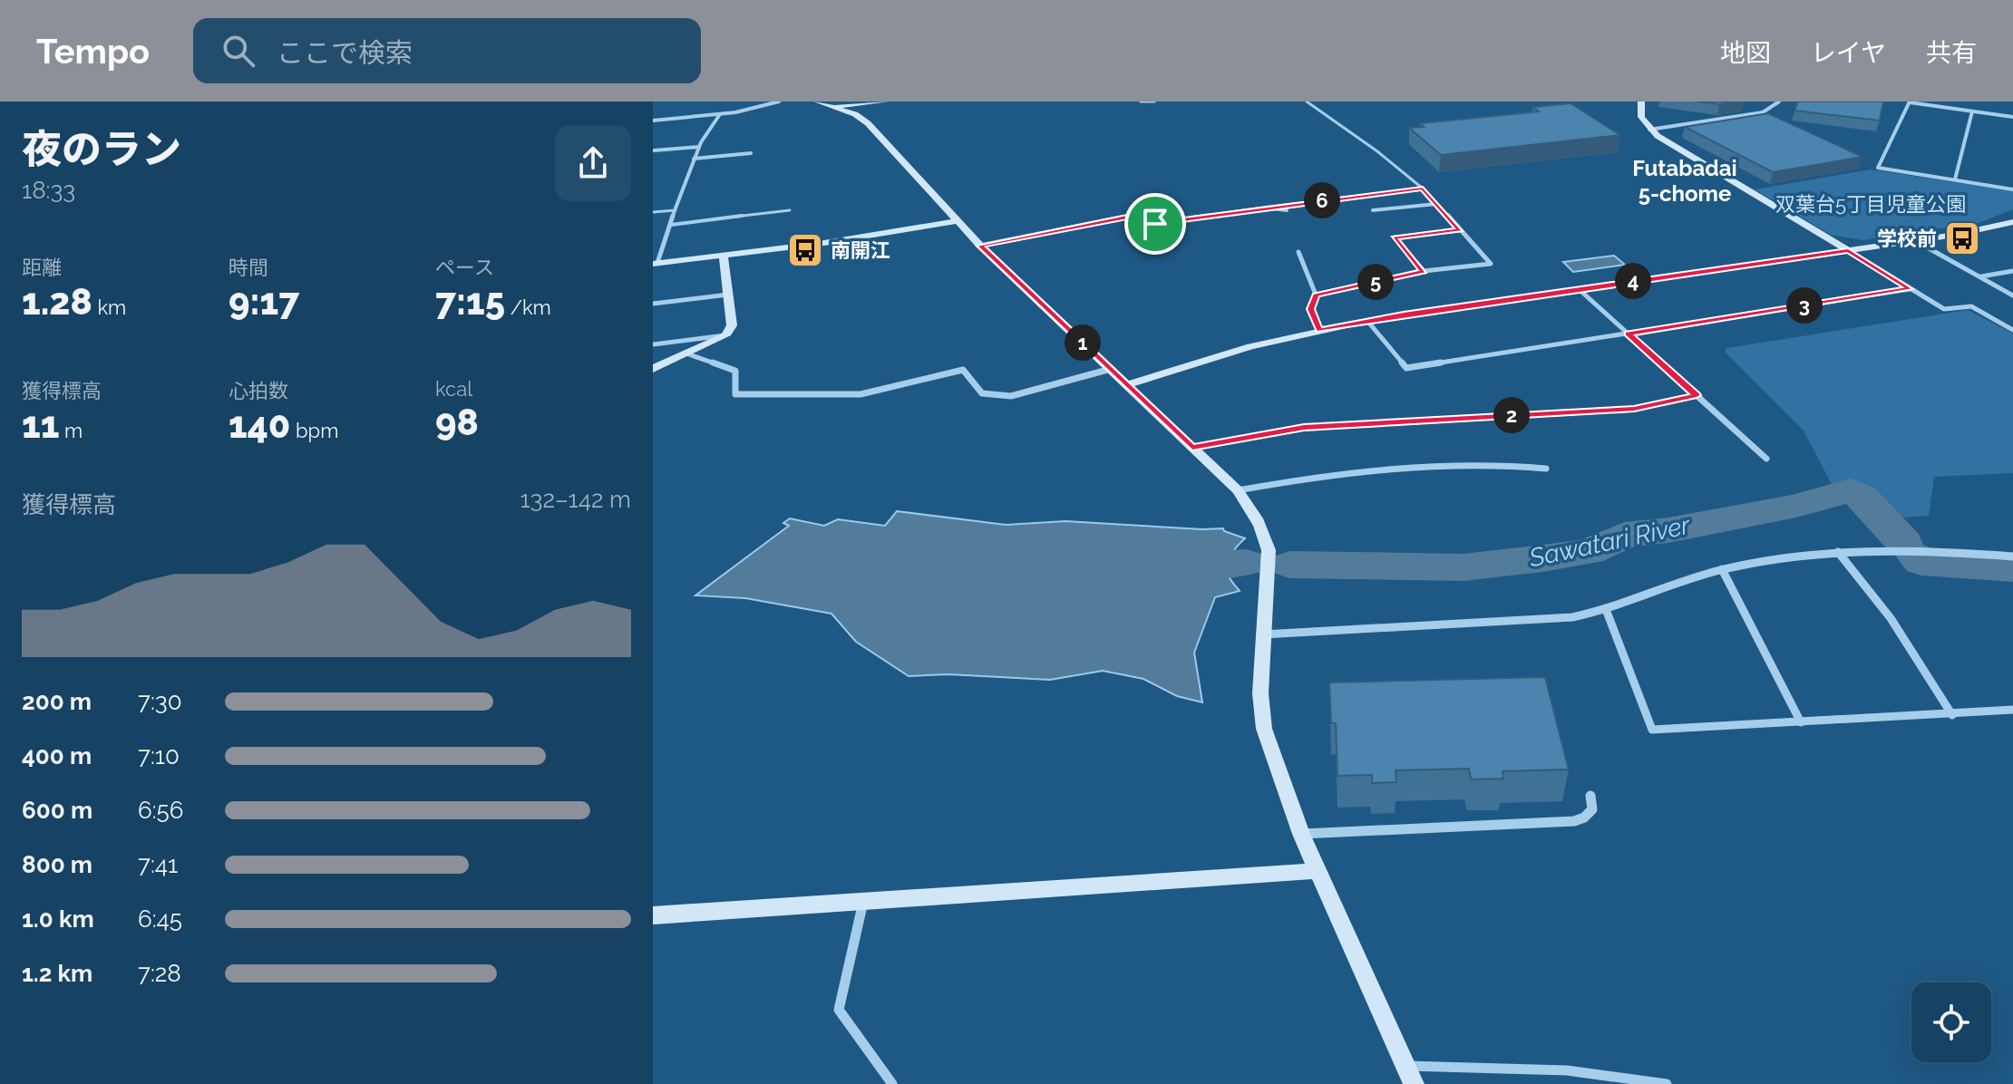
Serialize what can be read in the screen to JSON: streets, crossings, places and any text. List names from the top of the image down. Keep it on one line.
{"districts":["Futabadai 5-chome"],"water":["Sawatari River"],"parks":["双葉台5丁目児童公園"],"places":{"bus stop":["学校前","南開江"]},"page":{"header":"Tempo","search":"ここで検索","nav":["地図","レイヤ","共有"],"heading":["夜のラン","18:33"],"pins":["6","4","5","3","1","2"],"stats":[["距離","1.28 km"],["時間","9:17"],["ペース","7:15 /km"],["獲得標高","11 m"],["心拍数","140 bpm"],["kcal","98"]],"chart":["獲得標高","132–142 m"],"list":[{"name":"200 m","note":"7:30"},{"name":"400 m","note":"7:10"},{"name":"600 m","note":"6:56"},{"name":"800 m","note":"7:41"},{"name":"1.0 km","note":"6:45"},{"name":"1.2 km","note":"7:28"}]}}
